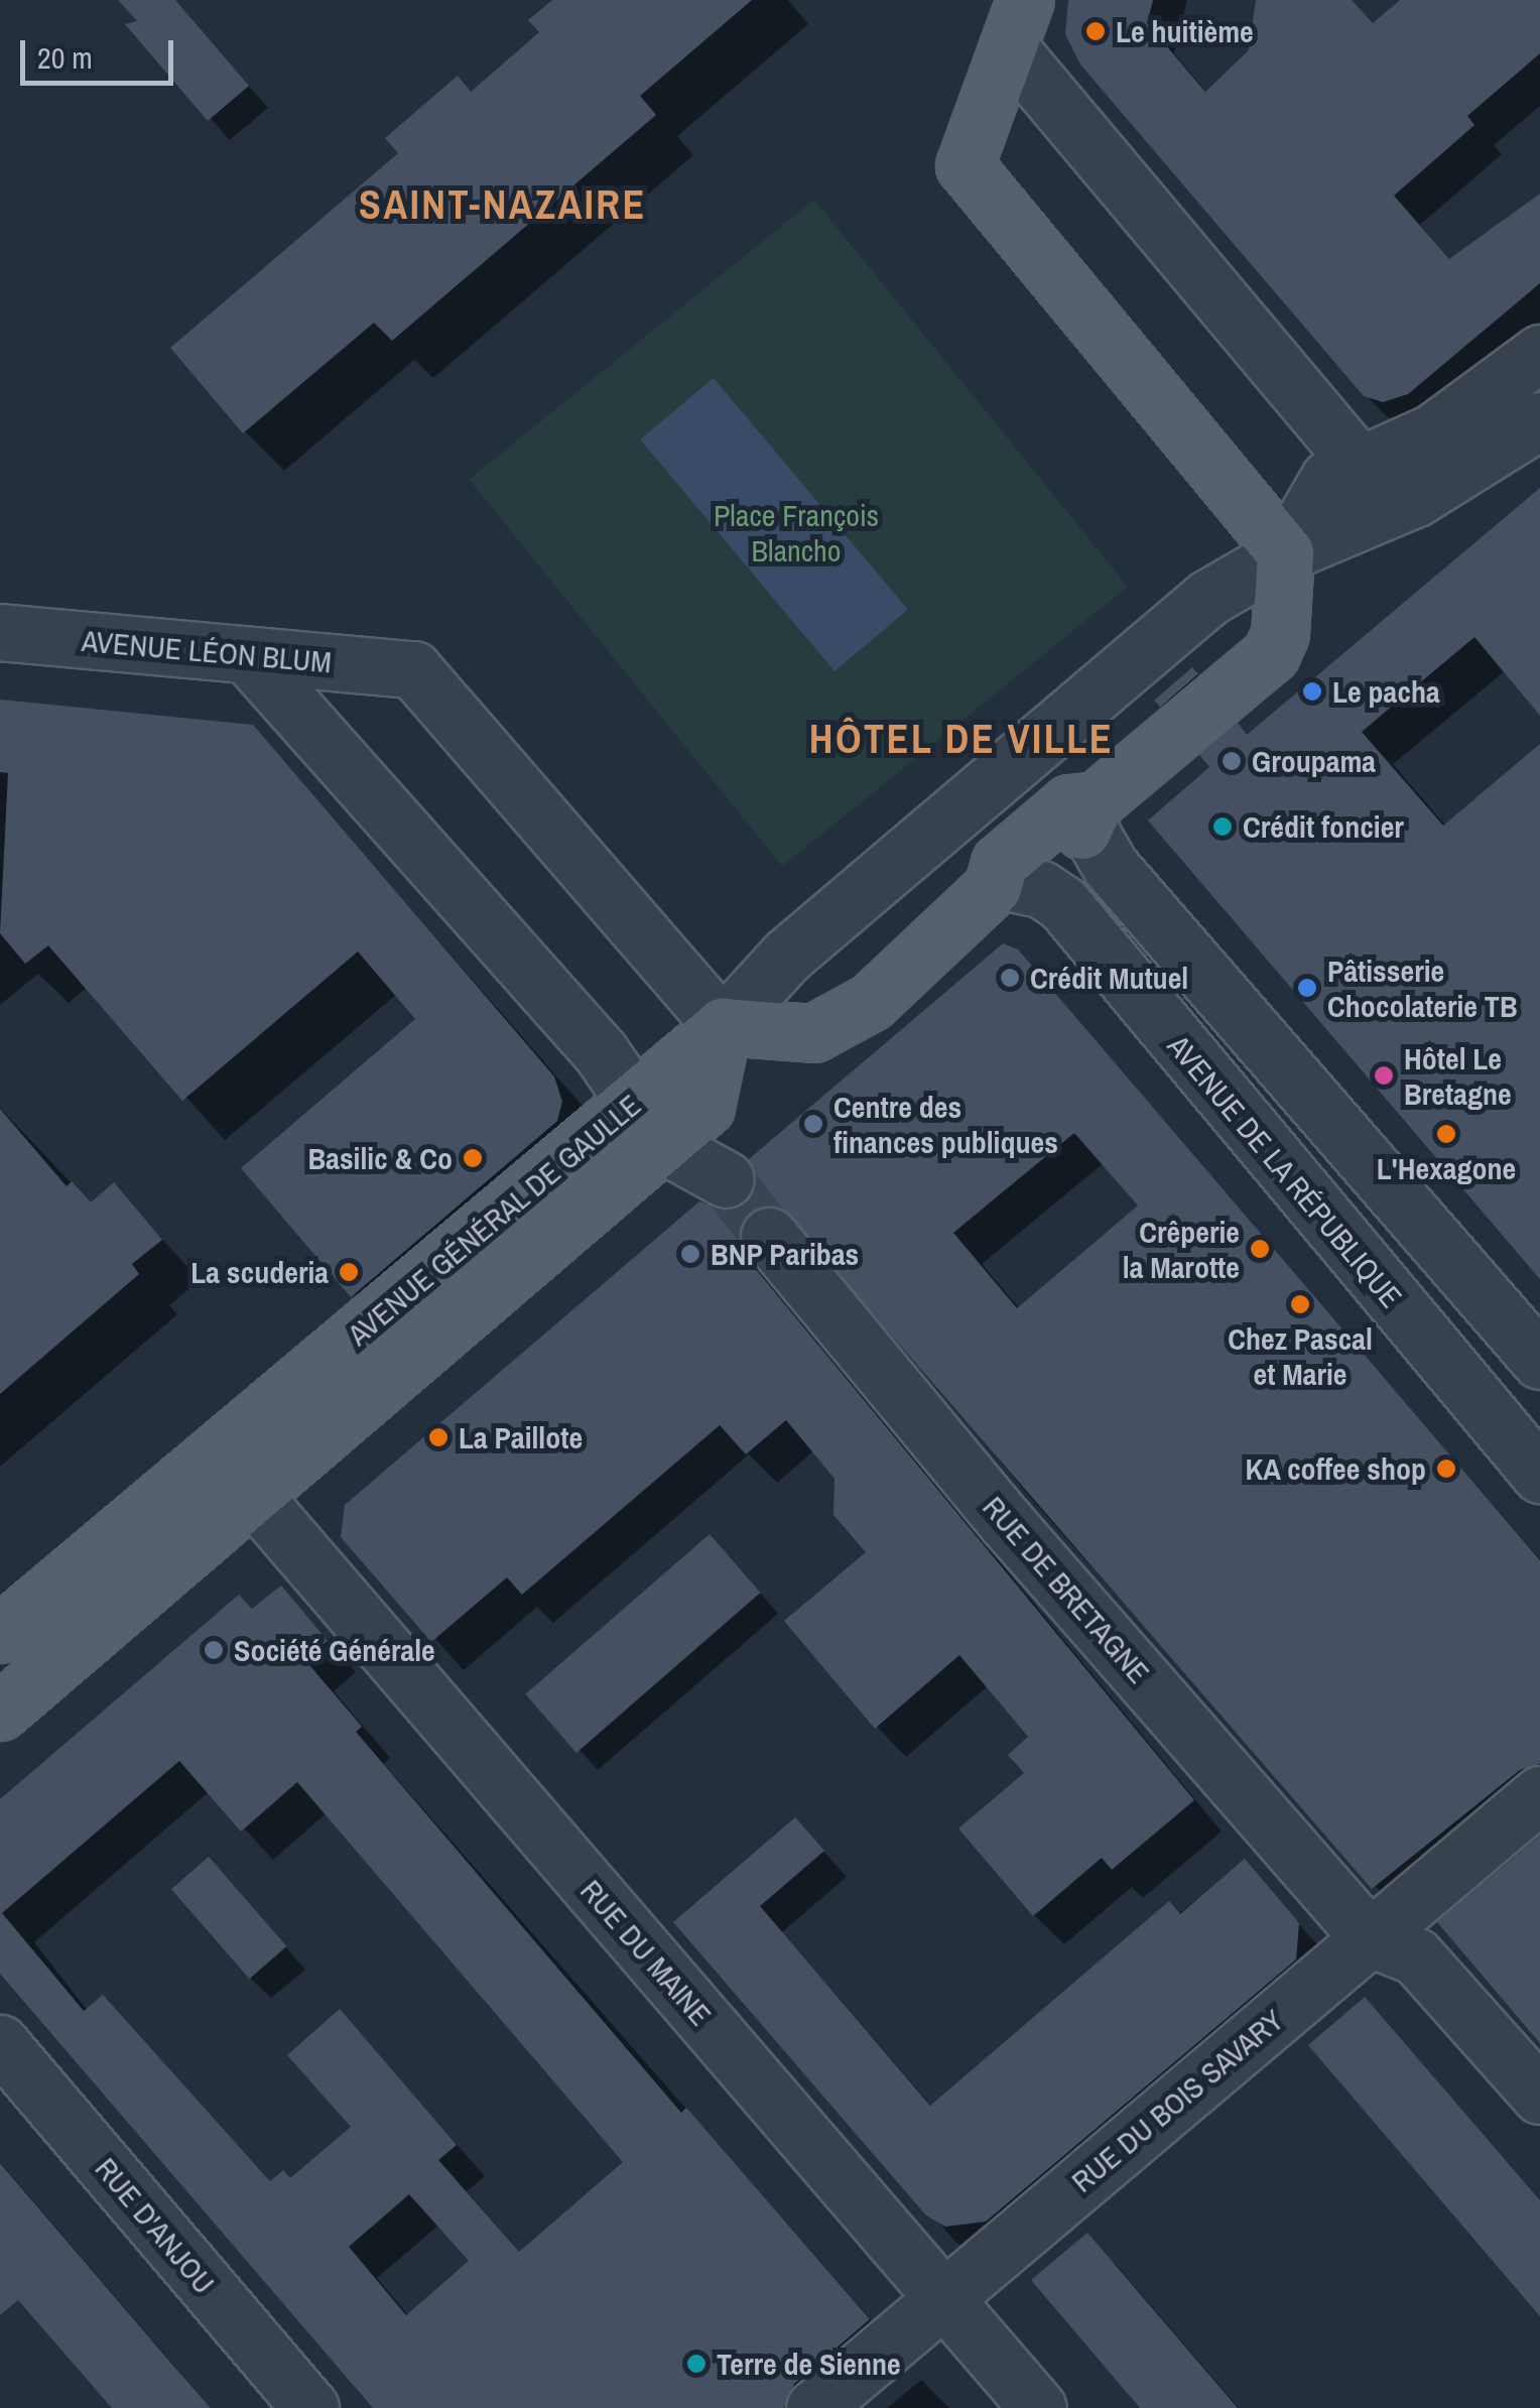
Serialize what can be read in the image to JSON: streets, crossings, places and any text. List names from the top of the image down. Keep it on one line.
{"streets":{"main road":["AVENUE GÉNÉRAL DE GAULLE"],"street":["AVENUE LÉON BLUM","AVENUE DE LA RÉPUBLIQUE","RUE DE BRETAGNE","RUE DU MAINE","RUE DU BOIS SAVARY","RUE D'ANJOU"]},"crossings":[["AVENUE LÉON BLUM","AVENUE GÉNÉRAL DE GAULLE"],["AVENUE GÉNÉRAL DE GAULLE","RUE DU MAINE"],["RUE DE BRETAGNE","RUE DU BOIS SAVARY"],["RUE DU MAINE","RUE DU BOIS SAVARY"]],"districts":["SAINT-NAZAIRE","HÔTEL DE VILLE"],"parks":["Place François Blancho"],"places":["Le huitième","Le pacha","Groupama","Crédit foncier","Crédit Mutuel","Pâtisserie Chocolaterie TB","Hôtel Le Bretagne","Centre des finances publiques","L'Hexagone","Basilic & Co","Crêperie la Marotte","BNP Paribas","La scuderia","Chez Pascal et Marie","La Paillote","KA coffee shop","Société Générale","Terre de Sienne"],"scale_bar":"20 m"}
